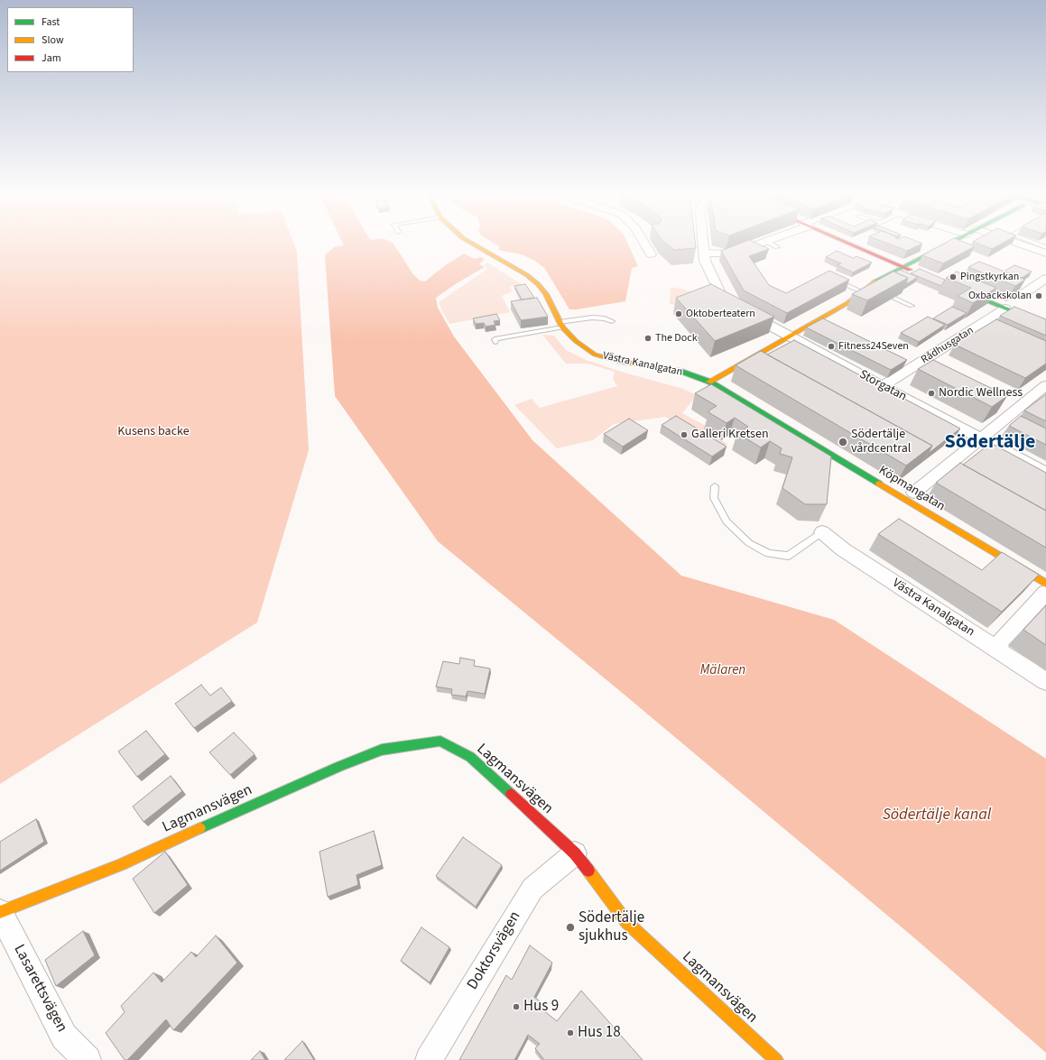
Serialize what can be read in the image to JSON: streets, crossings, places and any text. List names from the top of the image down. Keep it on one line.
{"streets":{"street":["Rådhusgatan","Västra Kanalgatan","Storgatan","Köpmangatan","Lagmansvägen","Doktorsvägen","Lasarettsvägen"]},"crossings":[["Rådhusgatan","Storgatan"],["Västra Kanalgatan","Köpmangatan"],["Lagmansvägen","Doktorsvägen"],["Lagmansvägen","Lasarettsvägen"]],"districts":["Södertälje"],"water":["Mälaren","Södertälje kanal"],"parks":["Kusens backe"],"places":["Pingstkyrkan","Oxbackskolan","Oktoberteatern","The Dock","Fitness24Seven","Nordic Wellness","Galleri Kretsen","Södertälje vårdcentral","Södertälje sjukhus","Hus 9","Hus 18"],"legend":["Fast","Slow","Jam"]}
